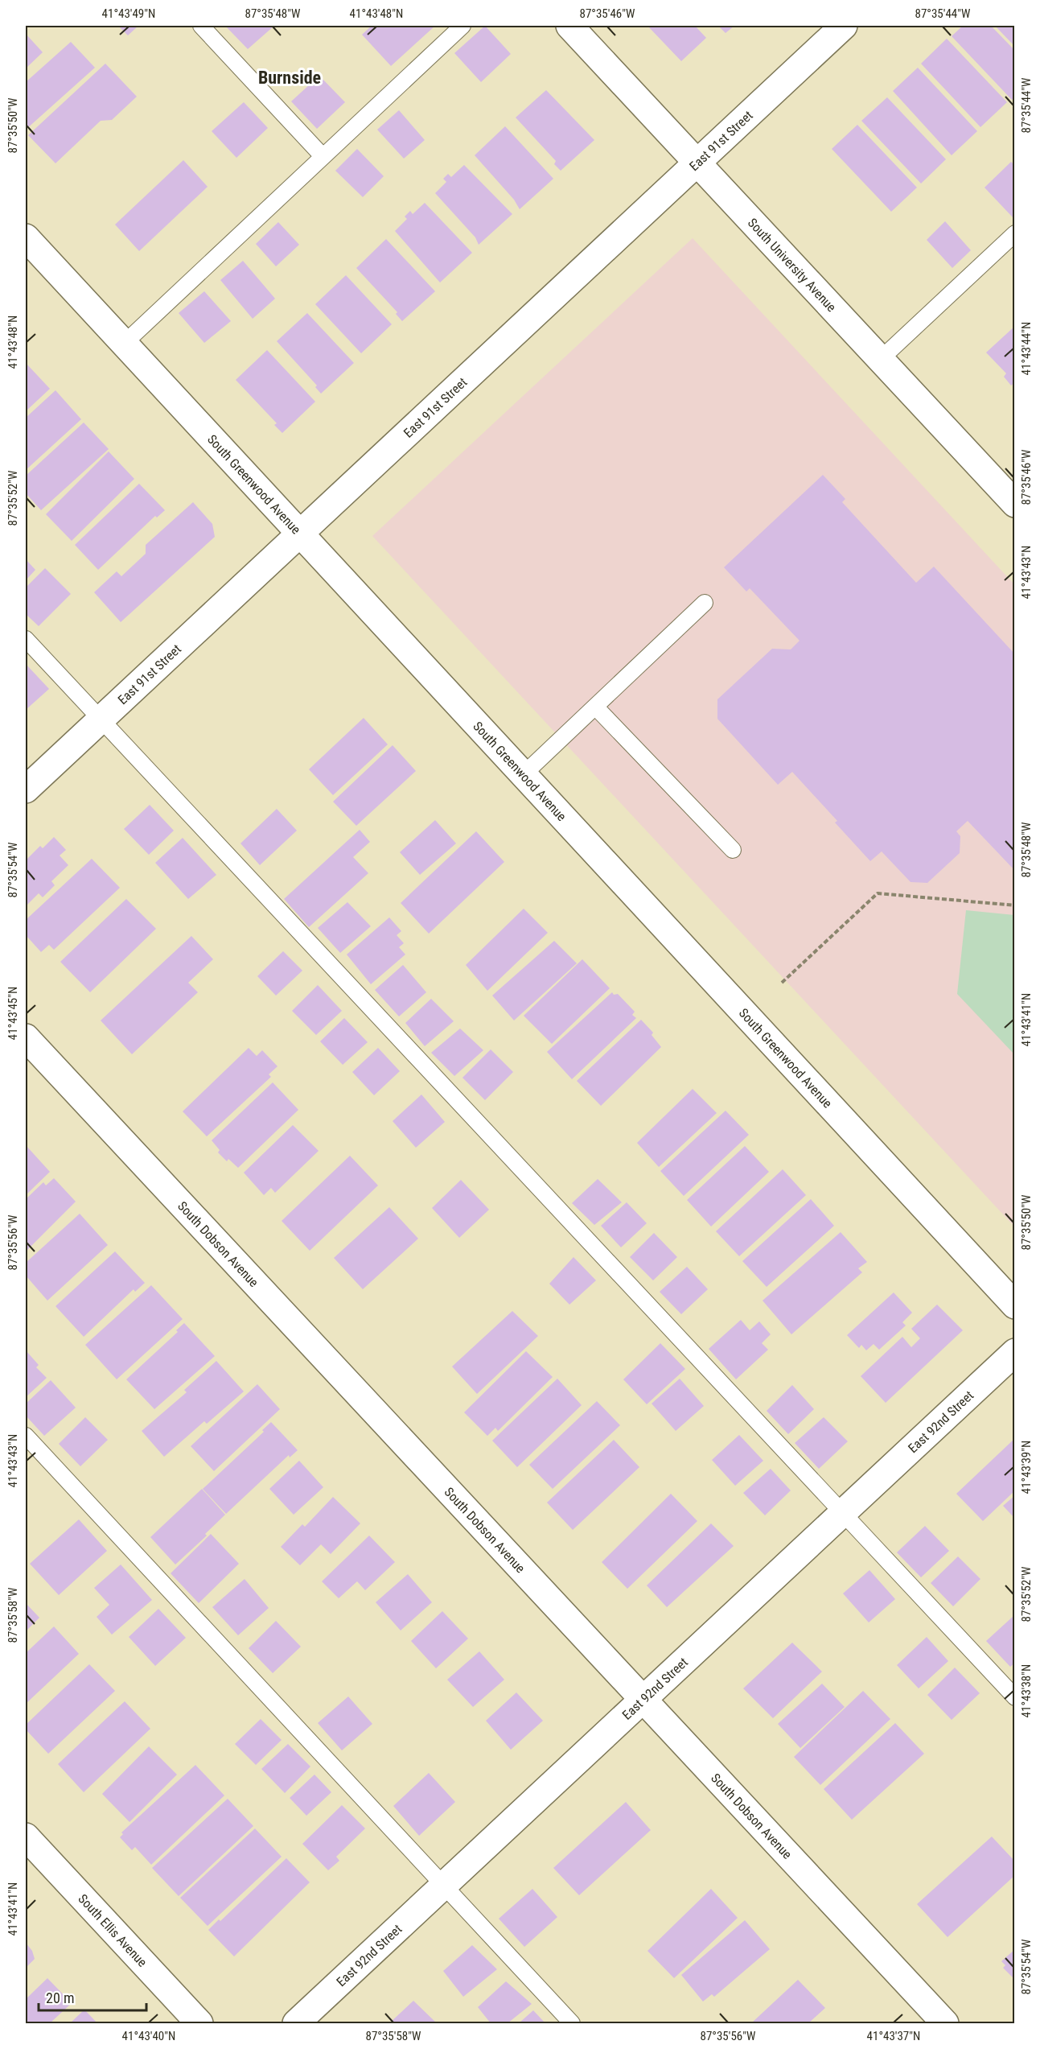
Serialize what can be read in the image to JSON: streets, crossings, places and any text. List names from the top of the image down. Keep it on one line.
{"streets":{"street":["East 91st Street","South University Avenue","South Greenwood Avenue","South Dobson Avenue","East 92nd Street","South Ellis Avenue"]},"crossings":[["East 91st Street","South University Avenue"],["East 91st Street","South Greenwood Avenue"],["South Dobson Avenue","East 92nd Street"]],"districts":["Burnside"],"scale_bar":"20 m","coordinates":["41°43'49\"N","87°35'48\"W","41°43'48\"N","87°35'46\"W","87°35'44\"W","87°35'50\"W","41°43'44\"N","87°35'52\"W","41°43'43\"N","87°35'54\"W","41°43'45\"N","41°43'41\"N","87°35'56\"W","41°43'39\"N","87°35'58\"W","41°43'38\"N","41°43'40\"N","41°43'37\"N"]}
